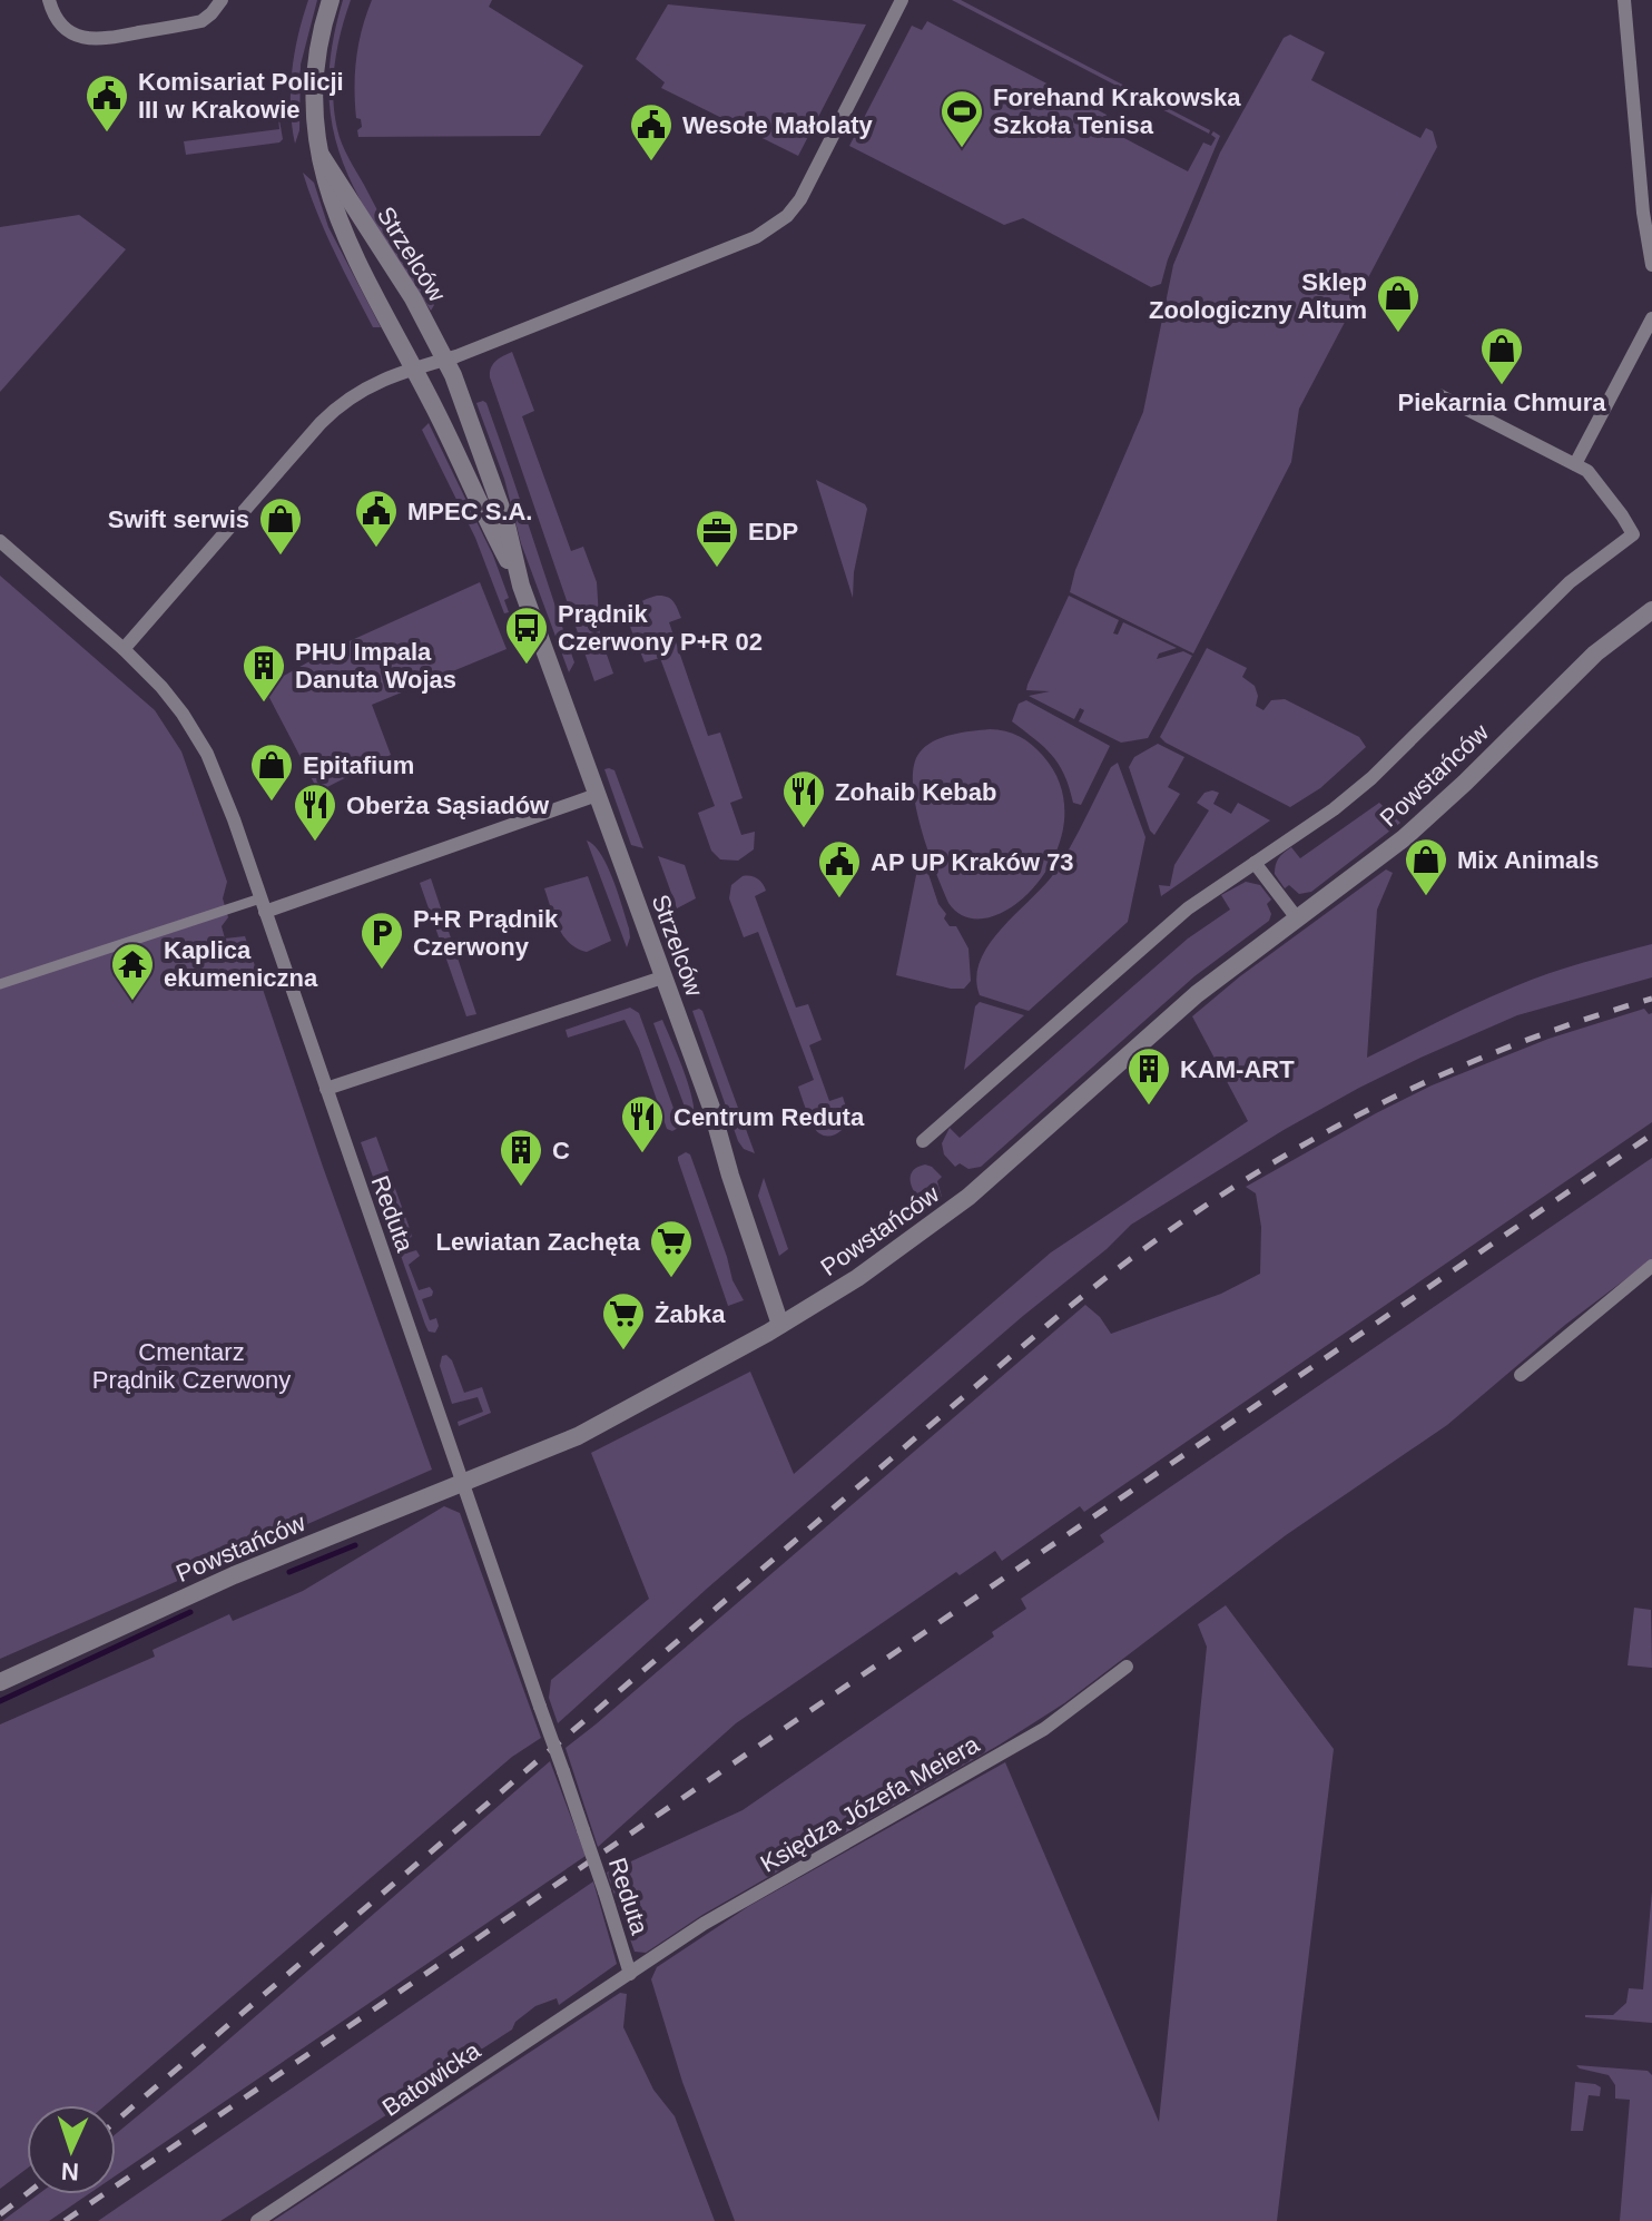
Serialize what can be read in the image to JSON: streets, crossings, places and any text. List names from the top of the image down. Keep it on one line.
{"streets":{"street":["Strzelców","Powstańców","Reduta","Księdza Józefa Meiera","Batowicka"]},"crossings":[["Strzelców","Powstańców"],["Powstańców","Reduta"],["Reduta","Księdza Józefa Meiera"],["Reduta","Batowicka"],["Księdza Józefa Meiera","Batowicka"]],"parks":["Cmentarz Prądnik Czerwony"],"places":{"public building":["Komisariat Policji III w Krakowie","Wesołe Małolaty","MPEC S.A.","AP UP Kraków 73"],"sports":["Forehand Krakowska Szkoła Tenisa"],"shop":["Sklep Zoologiczny Altum","Piekarnia Chmura","Swift serwis","Epitafium","Mix Animals"],"office":["EDP"],"bus stop":["Prądnik Czerwony P+R 02"],"building":["PHU Impala Danuta Wojas","KAM-ART","C"],"restaurant":["Zohaib Kebab","Oberża Sąsiadów","Centrum Reduta"],"parking":["P+R Prądnik Czerwony"],"temple":["Kaplica ekumeniczna"],"supermarket":["Lewiatan Zachęta","Żabka"]},"north":"bottom"}
